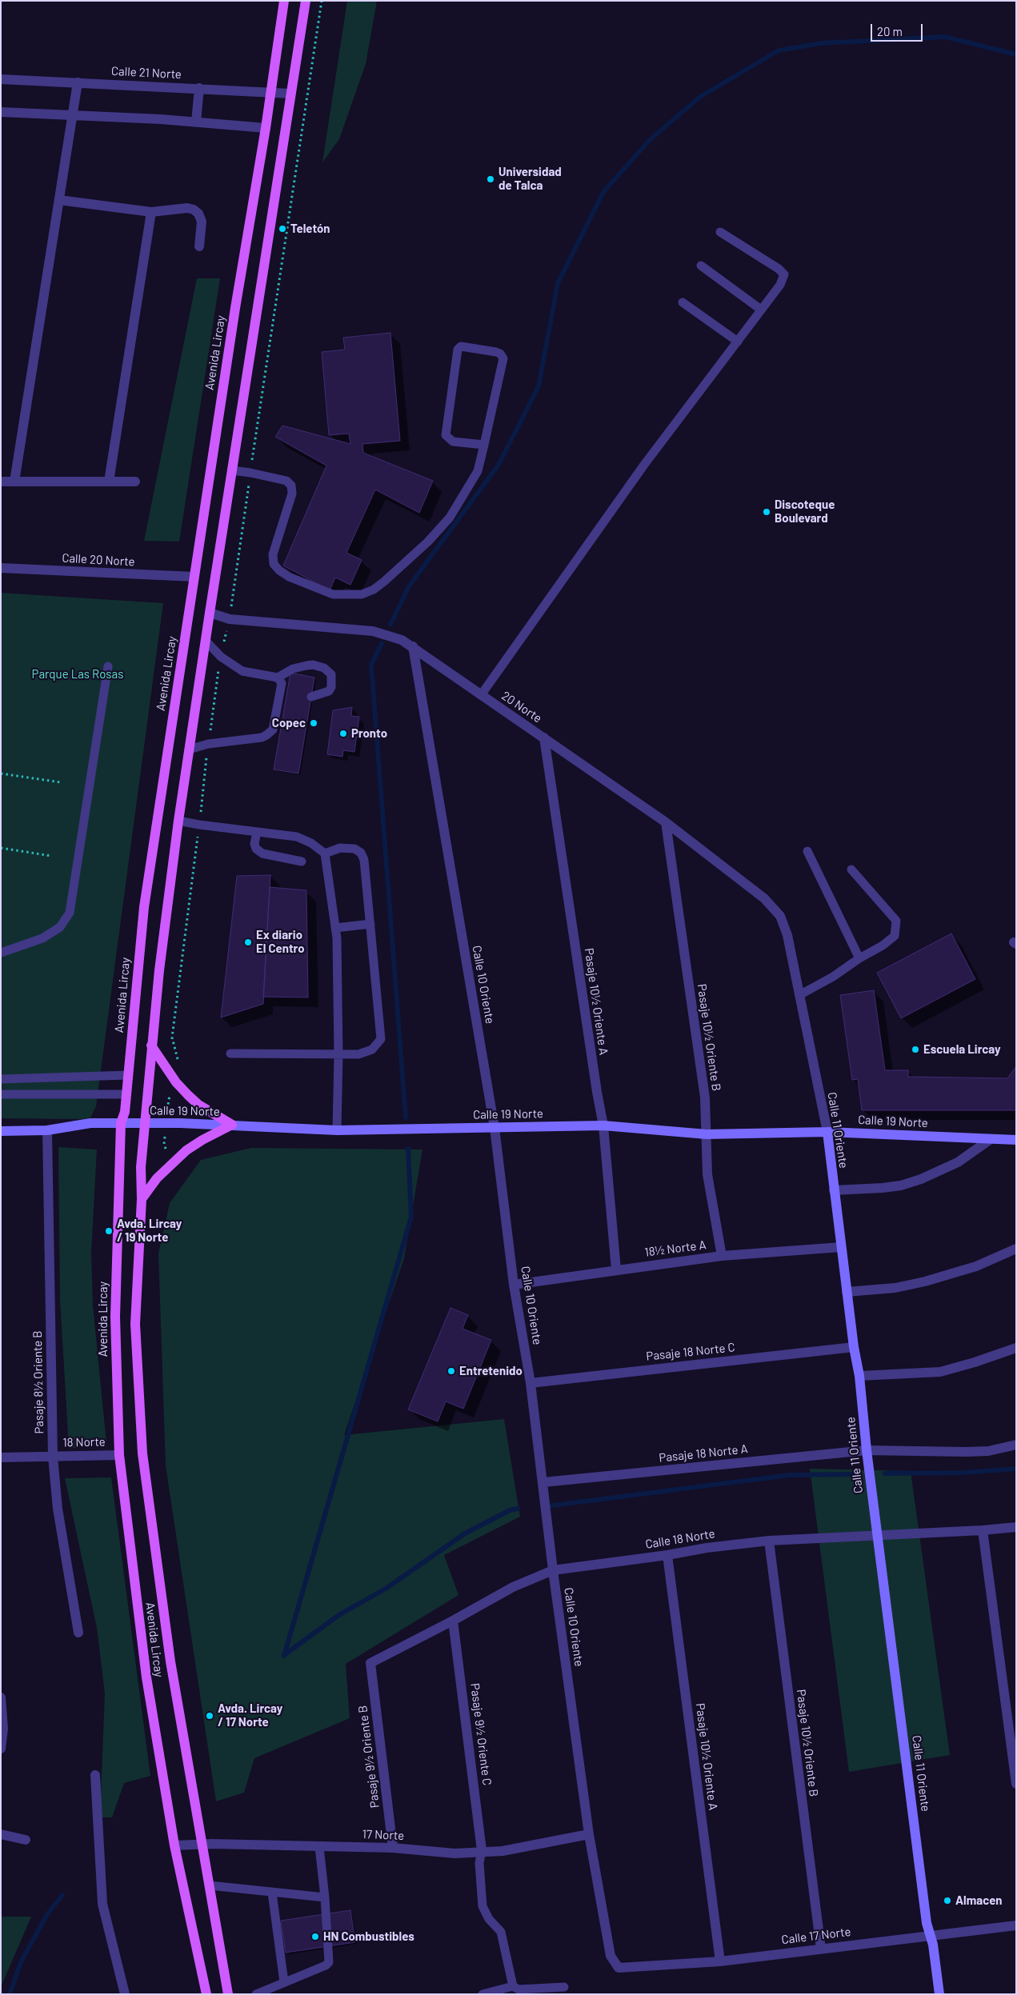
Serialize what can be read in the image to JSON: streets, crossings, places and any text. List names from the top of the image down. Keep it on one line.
{"streets":{"main road":["Avenida Lircay","Calle 19 Norte","Calle 11 Oriente"],"street":["Calle 21 Norte","Calle 20 Norte","20 Norte","Calle 10 Oriente","Pasaje 10½ Oriente A","Pasaje 10½ Oriente B","18½ Norte A","Pasaje 18 Norte C","Pasaje 8½ Oriente B","18 Norte","Pasaje 18 Norte A","Calle 18 Norte","Pasaje 9½ Oriente C","Pasaje 9½ Oriente B","17 Norte","Calle 17 Norte"]},"crossings":[["Calle 21 Norte","Avenida Lircay"],["Avenida Lircay","Calle 20 Norte"],["Avenida Lircay","20 Norte"],["Avenida Lircay","Calle 19 Norte"],["Avenida Lircay","18 Norte"],["Avenida Lircay","17 Norte"],["20 Norte","Calle 10 Oriente"],["20 Norte","Pasaje 10½ Oriente A"],["20 Norte","Pasaje 10½ Oriente B"],["20 Norte","Calle 11 Oriente"],["Calle 10 Oriente","Calle 19 Norte"],["Calle 10 Oriente","18½ Norte A"],["Calle 10 Oriente","Pasaje 18 Norte C"],["Calle 10 Oriente","Pasaje 18 Norte A"],["Calle 10 Oriente","Calle 18 Norte"],["Calle 10 Oriente","17 Norte"],["Calle 10 Oriente","Calle 17 Norte"],["Pasaje 10½ Oriente A","Calle 19 Norte"],["Pasaje 10½ Oriente A","18½ Norte A"],["Pasaje 10½ Oriente A","Calle 18 Norte"],["Pasaje 10½ Oriente A","Calle 17 Norte"],["Pasaje 10½ Oriente B","Calle 19 Norte"],["Pasaje 10½ Oriente B","18½ Norte A"],["Pasaje 10½ Oriente B","Calle 18 Norte"],["Pasaje 10½ Oriente B","Calle 17 Norte"],["Calle 19 Norte","Calle 11 Oriente"],["Calle 19 Norte","Pasaje 8½ Oriente B"],["Calle 11 Oriente","18½ Norte A"],["Calle 11 Oriente","Pasaje 18 Norte C"],["Calle 11 Oriente","Pasaje 18 Norte A"],["Calle 11 Oriente","Calle 18 Norte"],["Calle 11 Oriente","Calle 17 Norte"],["Pasaje 8½ Oriente B","18 Norte"],["Calle 18 Norte","Pasaje 9½ Oriente C"],["Calle 18 Norte","Pasaje 9½ Oriente B"],["Pasaje 9½ Oriente C","17 Norte"],["Pasaje 9½ Oriente B","17 Norte"]],"parks":["Parque Las Rosas"],"places":["Universidad de Talca","Teletón","Discoteque Boulevard","Copec","Pronto","Ex diario El Centro","Escuela Lircay","Avda. Lircay / 19 Norte","Entretenido","Avda. Lircay / 17 Norte","Almacen","HN Combustibles"],"scale_bar":"20 m"}
